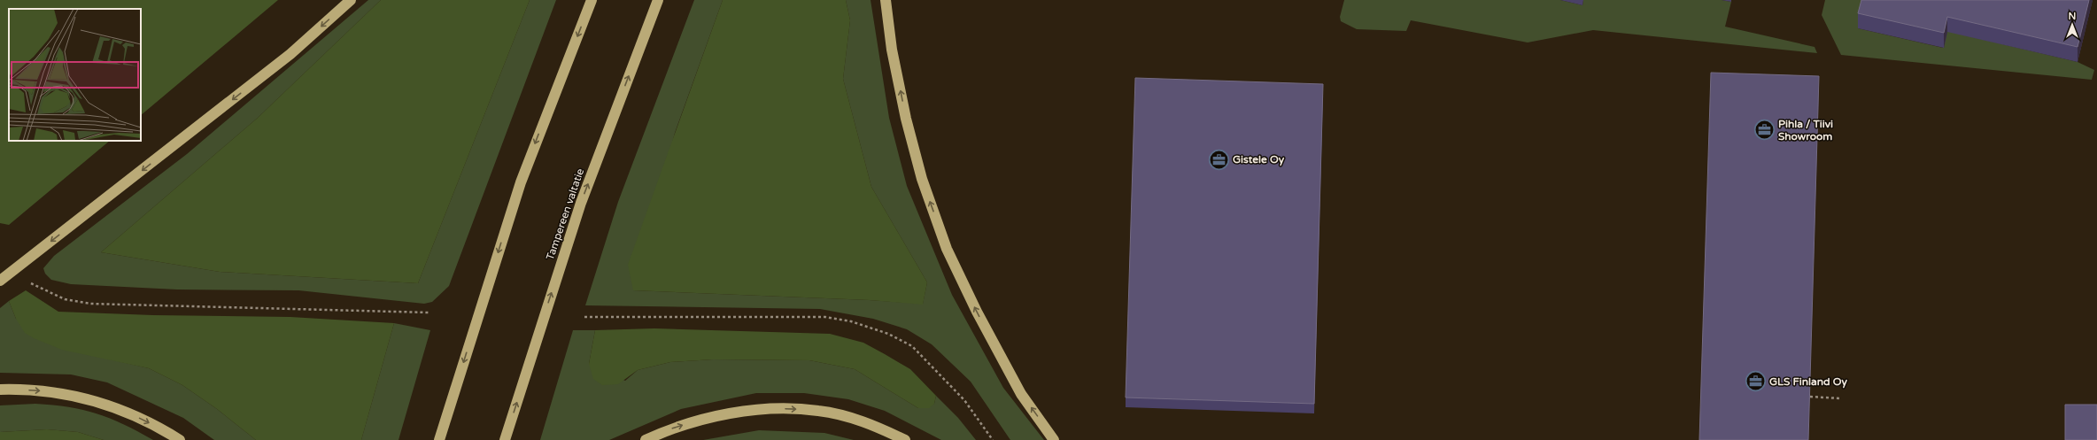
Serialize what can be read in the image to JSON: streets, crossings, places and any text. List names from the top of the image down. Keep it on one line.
{"streets":{"highway":["Tampereen valtatie"]},"places":{"office":["Pihla / Tiivi Showroom","Gistele Oy","GLS Finland Oy"]},"north":"top"}
